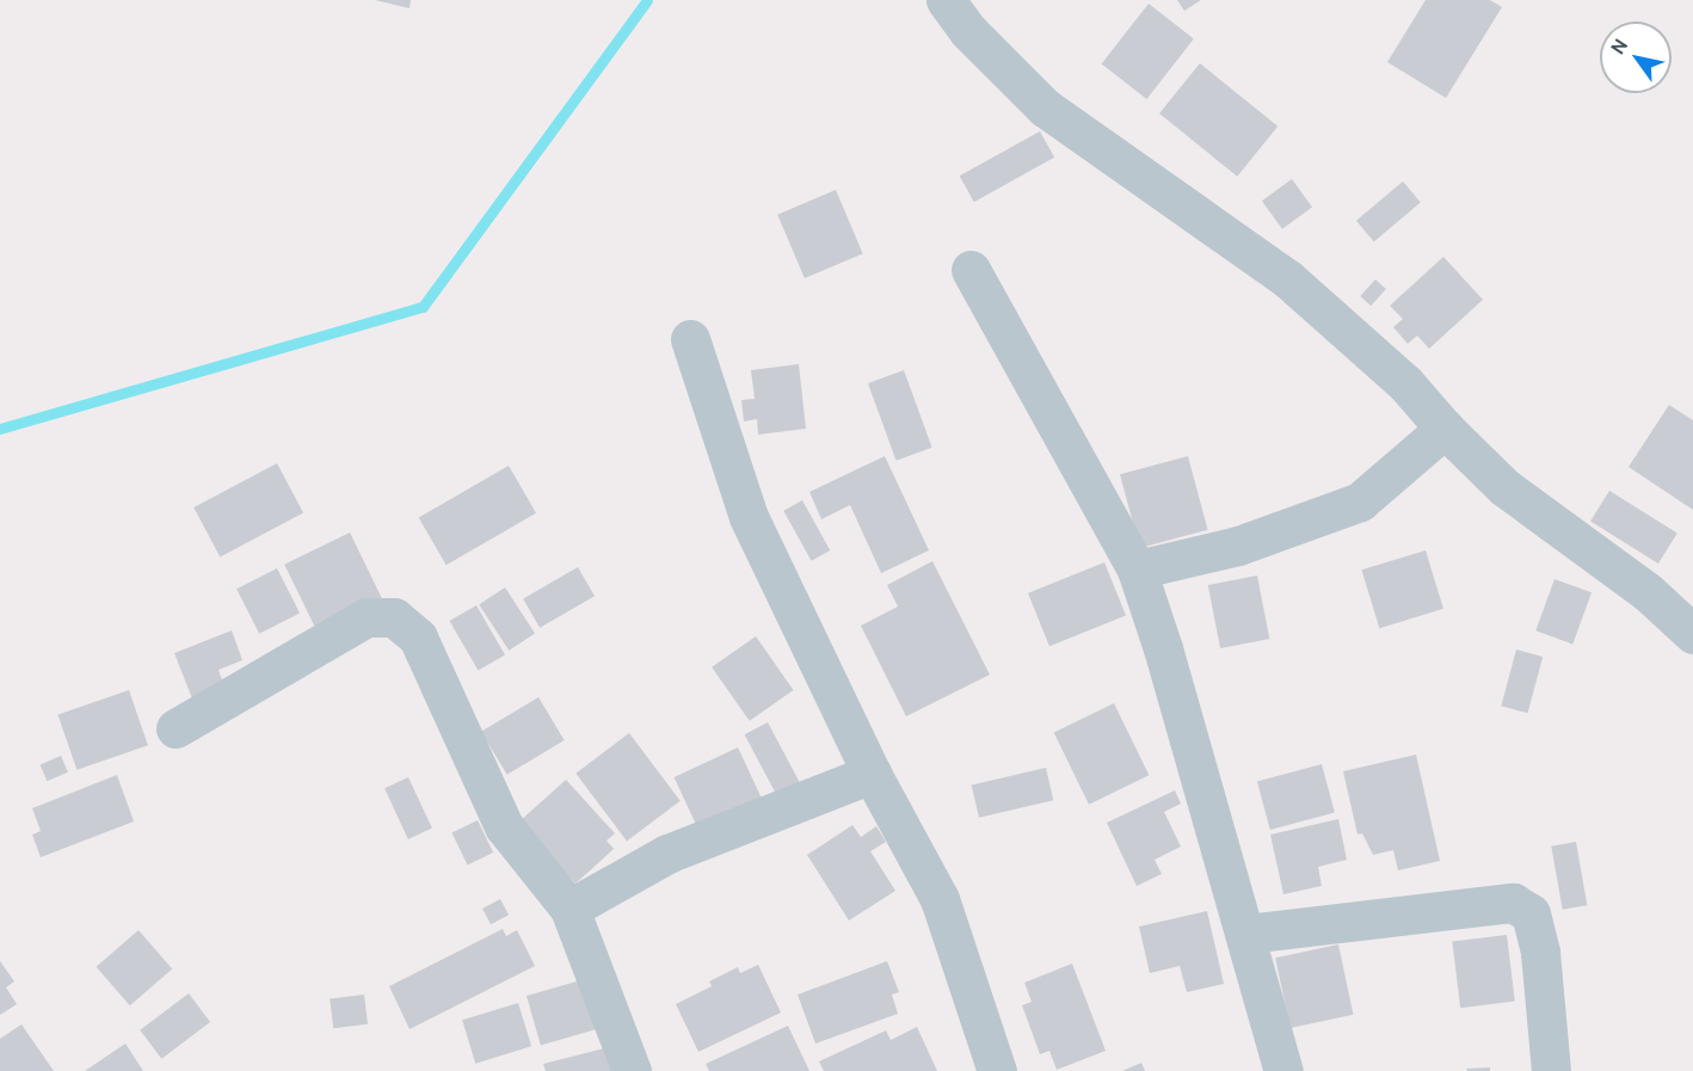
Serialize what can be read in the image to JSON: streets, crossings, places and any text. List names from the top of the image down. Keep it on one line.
{"north":"top left"}
